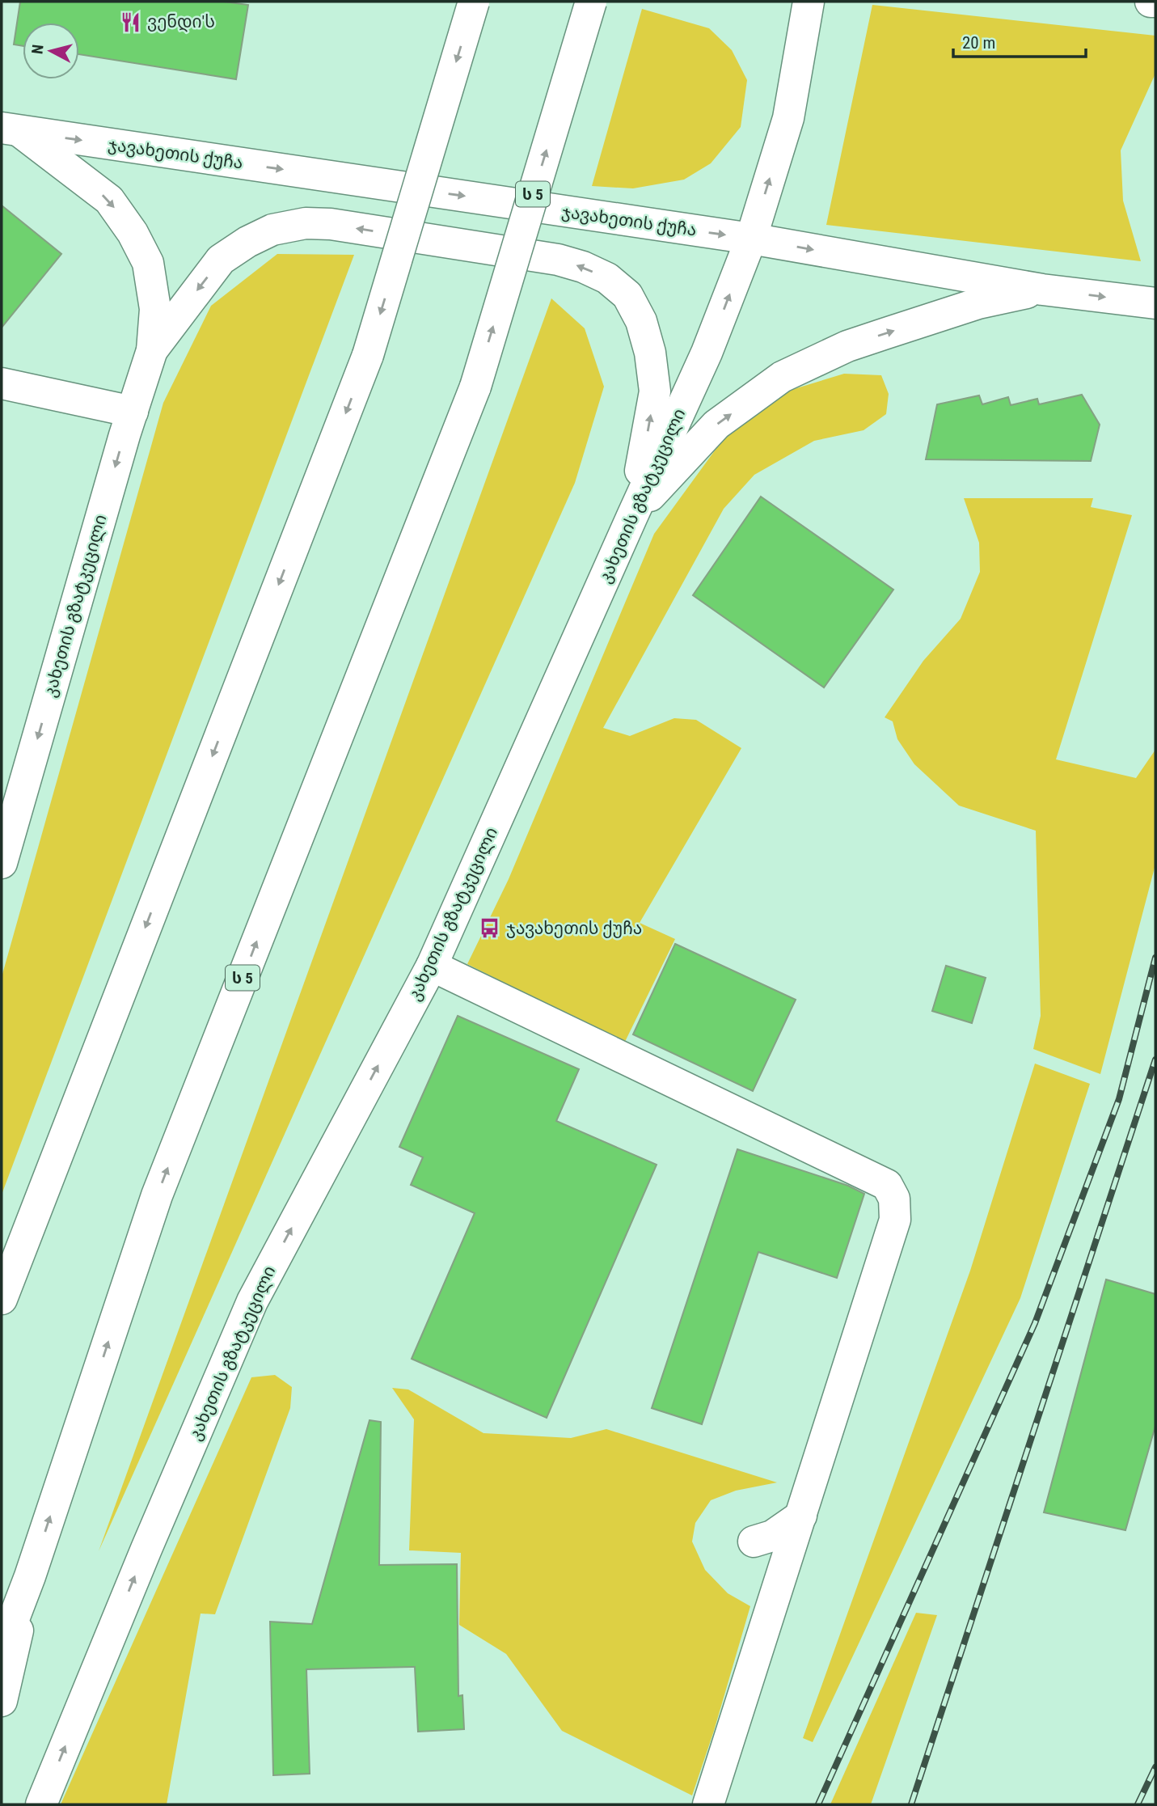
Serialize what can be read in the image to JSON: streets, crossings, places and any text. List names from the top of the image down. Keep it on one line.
{"streets":{"main road":["ჯავახეთის ქუჩა","ს 5","კახეთის გზატკეცილი"]},"crossings":[["ჯავახეთის ქუჩა","კახეთის გზატკეცილი"]],"one_way":["ჯავახეთის ქუჩა"],"places":{"restaurant":["ვენდი'ს"],"bus stop":["ჯავახეთის ქუჩა"]},"scale_bar":"20 m","north":"left"}
